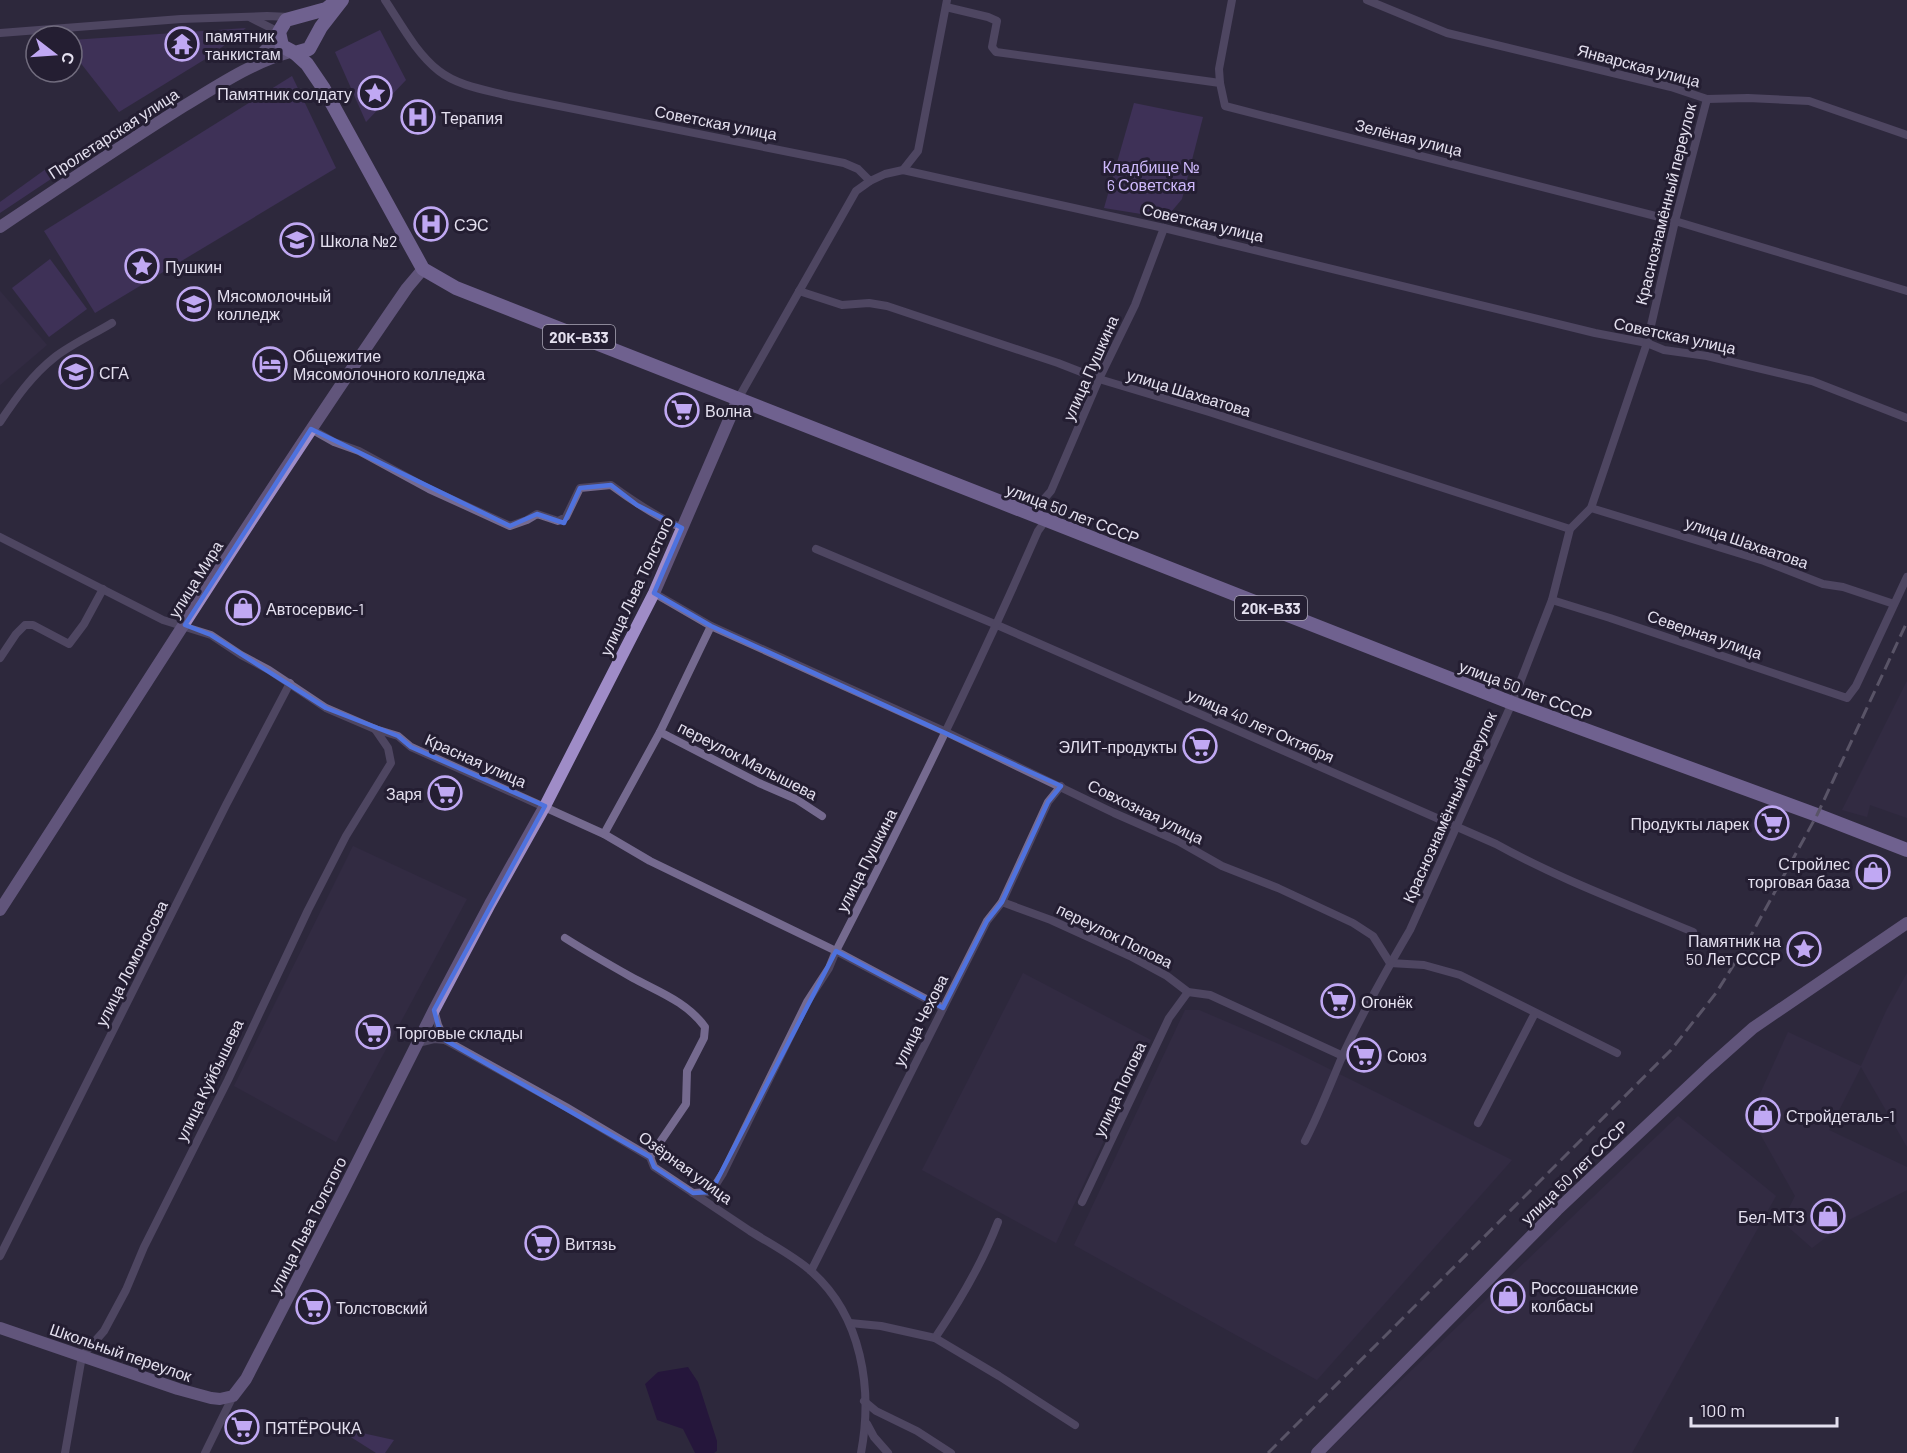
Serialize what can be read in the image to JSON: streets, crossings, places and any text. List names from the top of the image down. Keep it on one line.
{"streets":{"main road":["20К-В33","улица 50 лет СССР"],"street":["Январская улица","Советская улица","Пролетарская улица","Зелёная улица","Краснознамённый переулок","улица Пушкина","улица Шахватова","улица Мира","улица Льва Толстого","Северная улица","улица 40 лет Октября","Красная улица","переулок Малышева","Совхозная улица","переулок Попова","улица Ломоносова","улица Чехова","улица Куйбышева","улица Попова","Озёрная улица","Школьный переулок"]},"crossings":[["Январская улица","Краснознамённый переулок"],["Советская улица","Краснознамённый переулок"],["Советская улица","улица Пушкина"],["Советская улица","улица Льва Толстого"],["Зелёная улица","Краснознамённый переулок"],["Краснознамённый переулок","улица Шахватова"],["Краснознамённый переулок","улица 50 лет СССР"],["Краснознамённый переулок","Северная улица"],["Краснознамённый переулок","улица 40 лет Октября"],["Краснознамённый переулок","Совхозная улица"],["Краснознамённый переулок","переулок Попова"],["улица Пушкина","улица Шахватова"],["улица Пушкина","улица 50 лет СССР"],["улица Пушкина","улица 40 лет Октября"],["улица Пушкина","Красная улица"],["улица Пушкина","Совхозная улица"],["улица Пушкина","Озёрная улица"],["улица Шахватова","улица Льва Толстого"],["улица Шахватова","Северная улица"],["улица 50 лет СССР","улица Мира"],["улица 50 лет СССР","улица Льва Толстого"],["улица Мира","Красная улица"],["улица Льва Толстого","Красная улица"],["улица Льва Толстого","Совхозная улица"],["улица Льва Толстого","Школьный переулок"],["Красная улица","улица Ломоносова"],["Красная улица","улица Чехова"],["Красная улица","улица Куйбышева"],["Совхозная улица","улица Чехова"],["переулок Попова","улица Чехова"],["переулок Попова","улица Попова"],["улица Чехова","Озёрная улица"],["улица Куйбышева","Школьный переулок"]],"parks":["Кладбище № 6 Советская"],"places":{"temple":["памятник танкистам"],"place":["Памятник солдату","Пушкин","Памятник на 50 Лет СССР"],"hospital":["Терапия","СЭС"],"school or university":["Школа №2","Мясомолочный колледж","СГА"],"hotel":["Общежитие Мясомолочного колледжа"],"supermarket":["Волна","ЭЛИТ-продукты","Заря","Продукты ларек","Огонёк","Торговые склады","Союз","Витязь","Толстовский","ПЯТЁРОЧКА"],"shop":["Автосервис-1","Стройлес торговая база","Стройдеталь-1","Бел-МТЗ","Россошанские колбасы"]},"scale_bar":"100 m","north":"right"}
